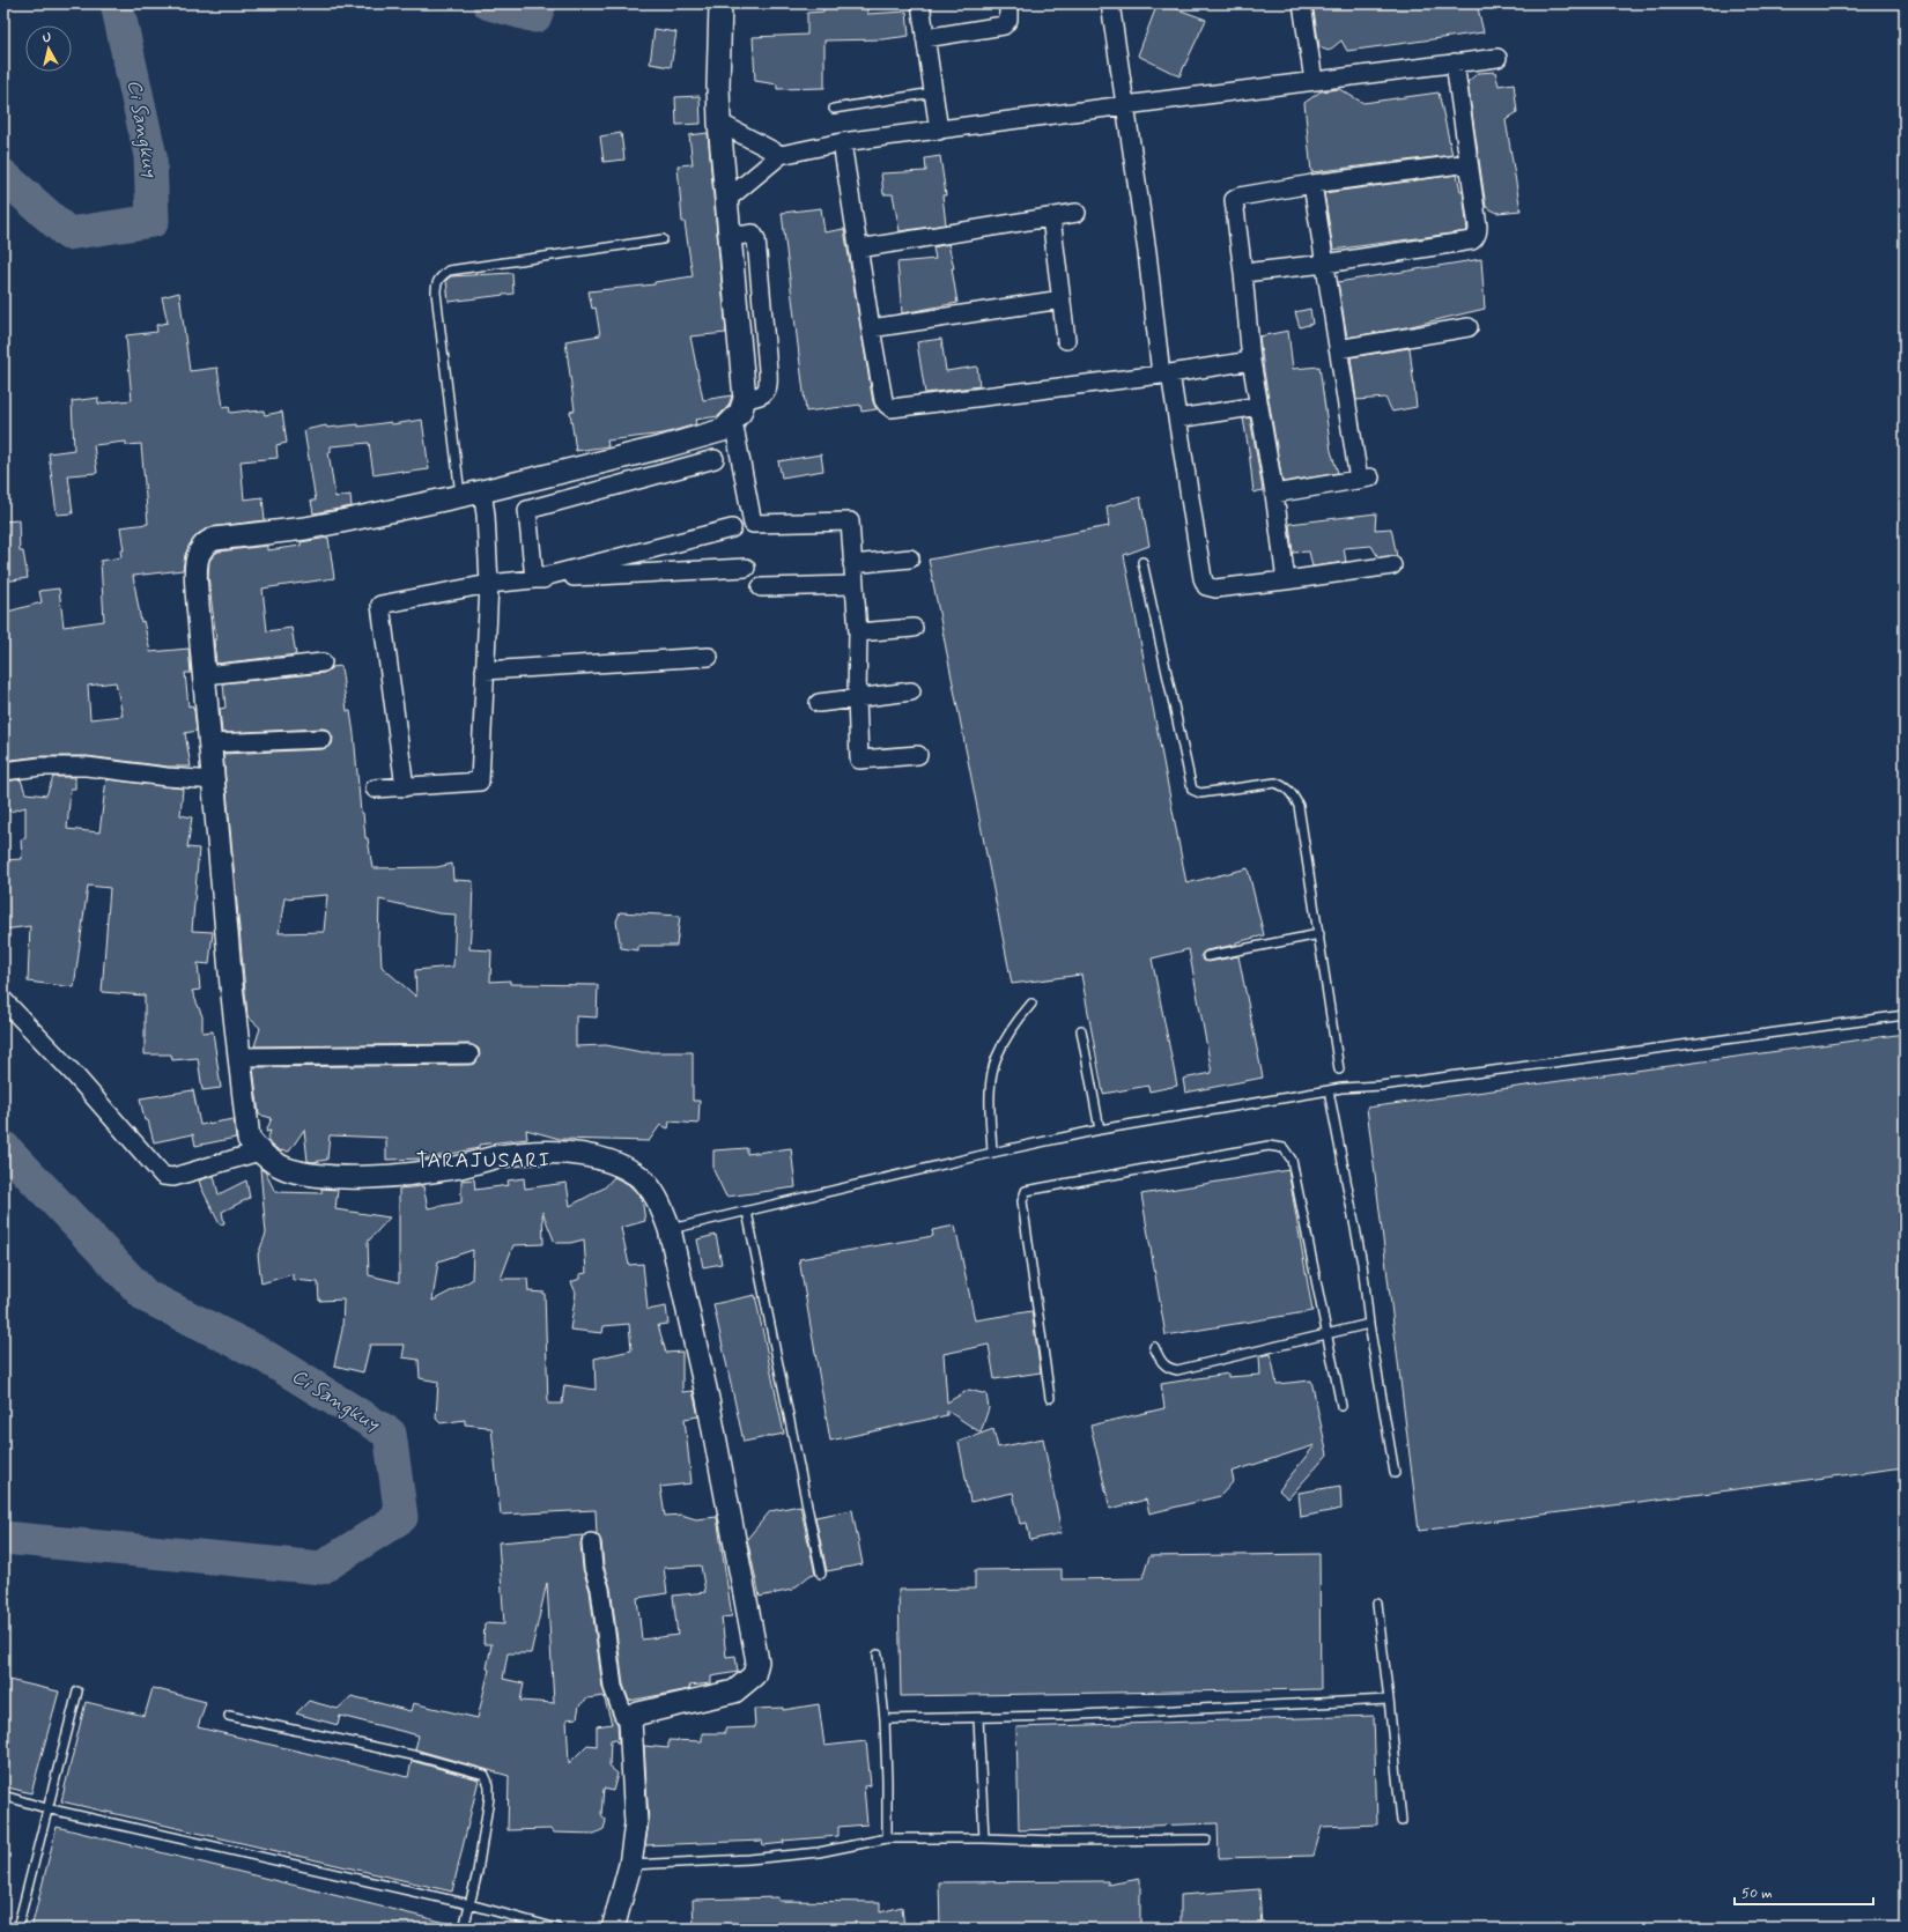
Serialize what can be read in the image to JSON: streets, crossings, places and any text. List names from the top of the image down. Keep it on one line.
{"districts":["TARAJUSARI"],"water":["Ci Sangkuy"],"scale_bar":"50 m","north":"top"}
